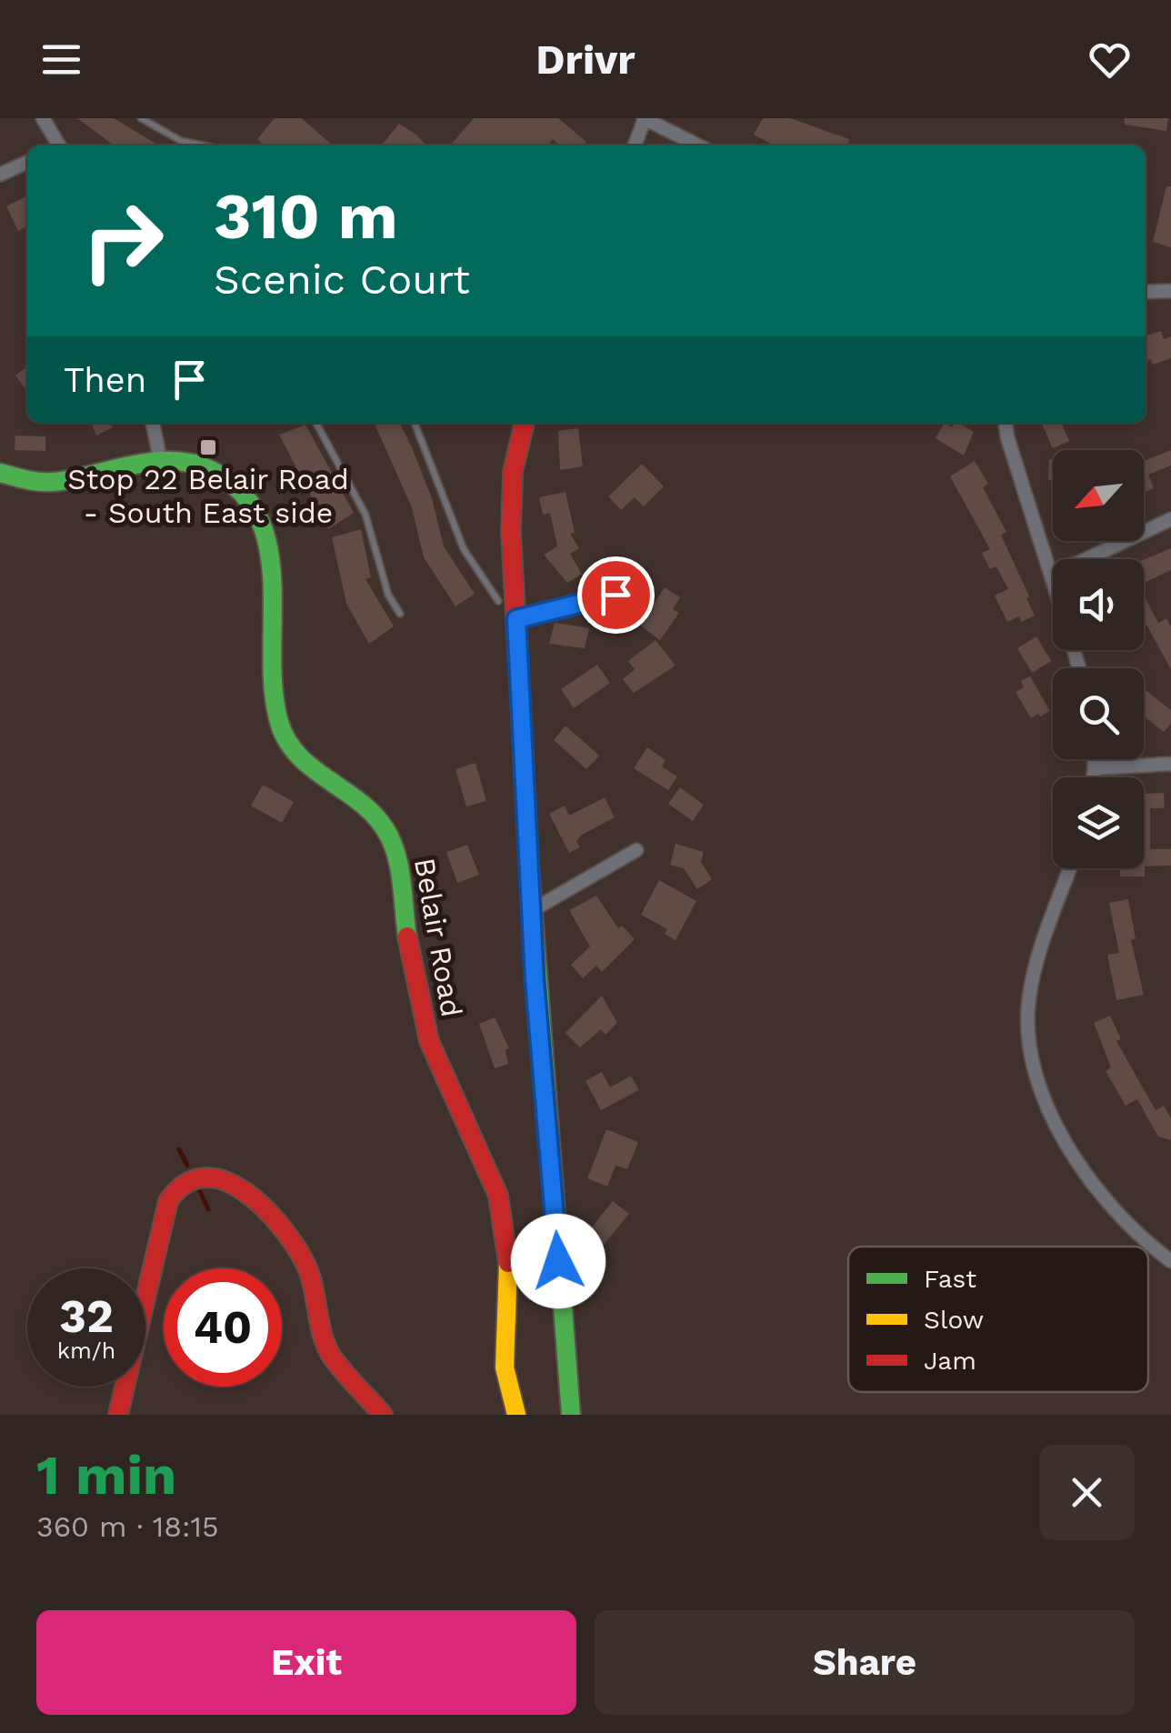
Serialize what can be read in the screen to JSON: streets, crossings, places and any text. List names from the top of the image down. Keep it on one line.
{"streets":{"main road":["Belair Road"]},"places":{"transit":["Stop 22 Belair Road - South East side"]},"legend":["Fast","Slow","Jam"],"north":"bottom left","page":{"header":"Drivr","turn":["310 m","Scenic Court"],"then":"Then","speed":"32 km/h","limit":"40","heading":["1 min","360 m · 18:15"],"buttons":["Exit","Share"]}}
